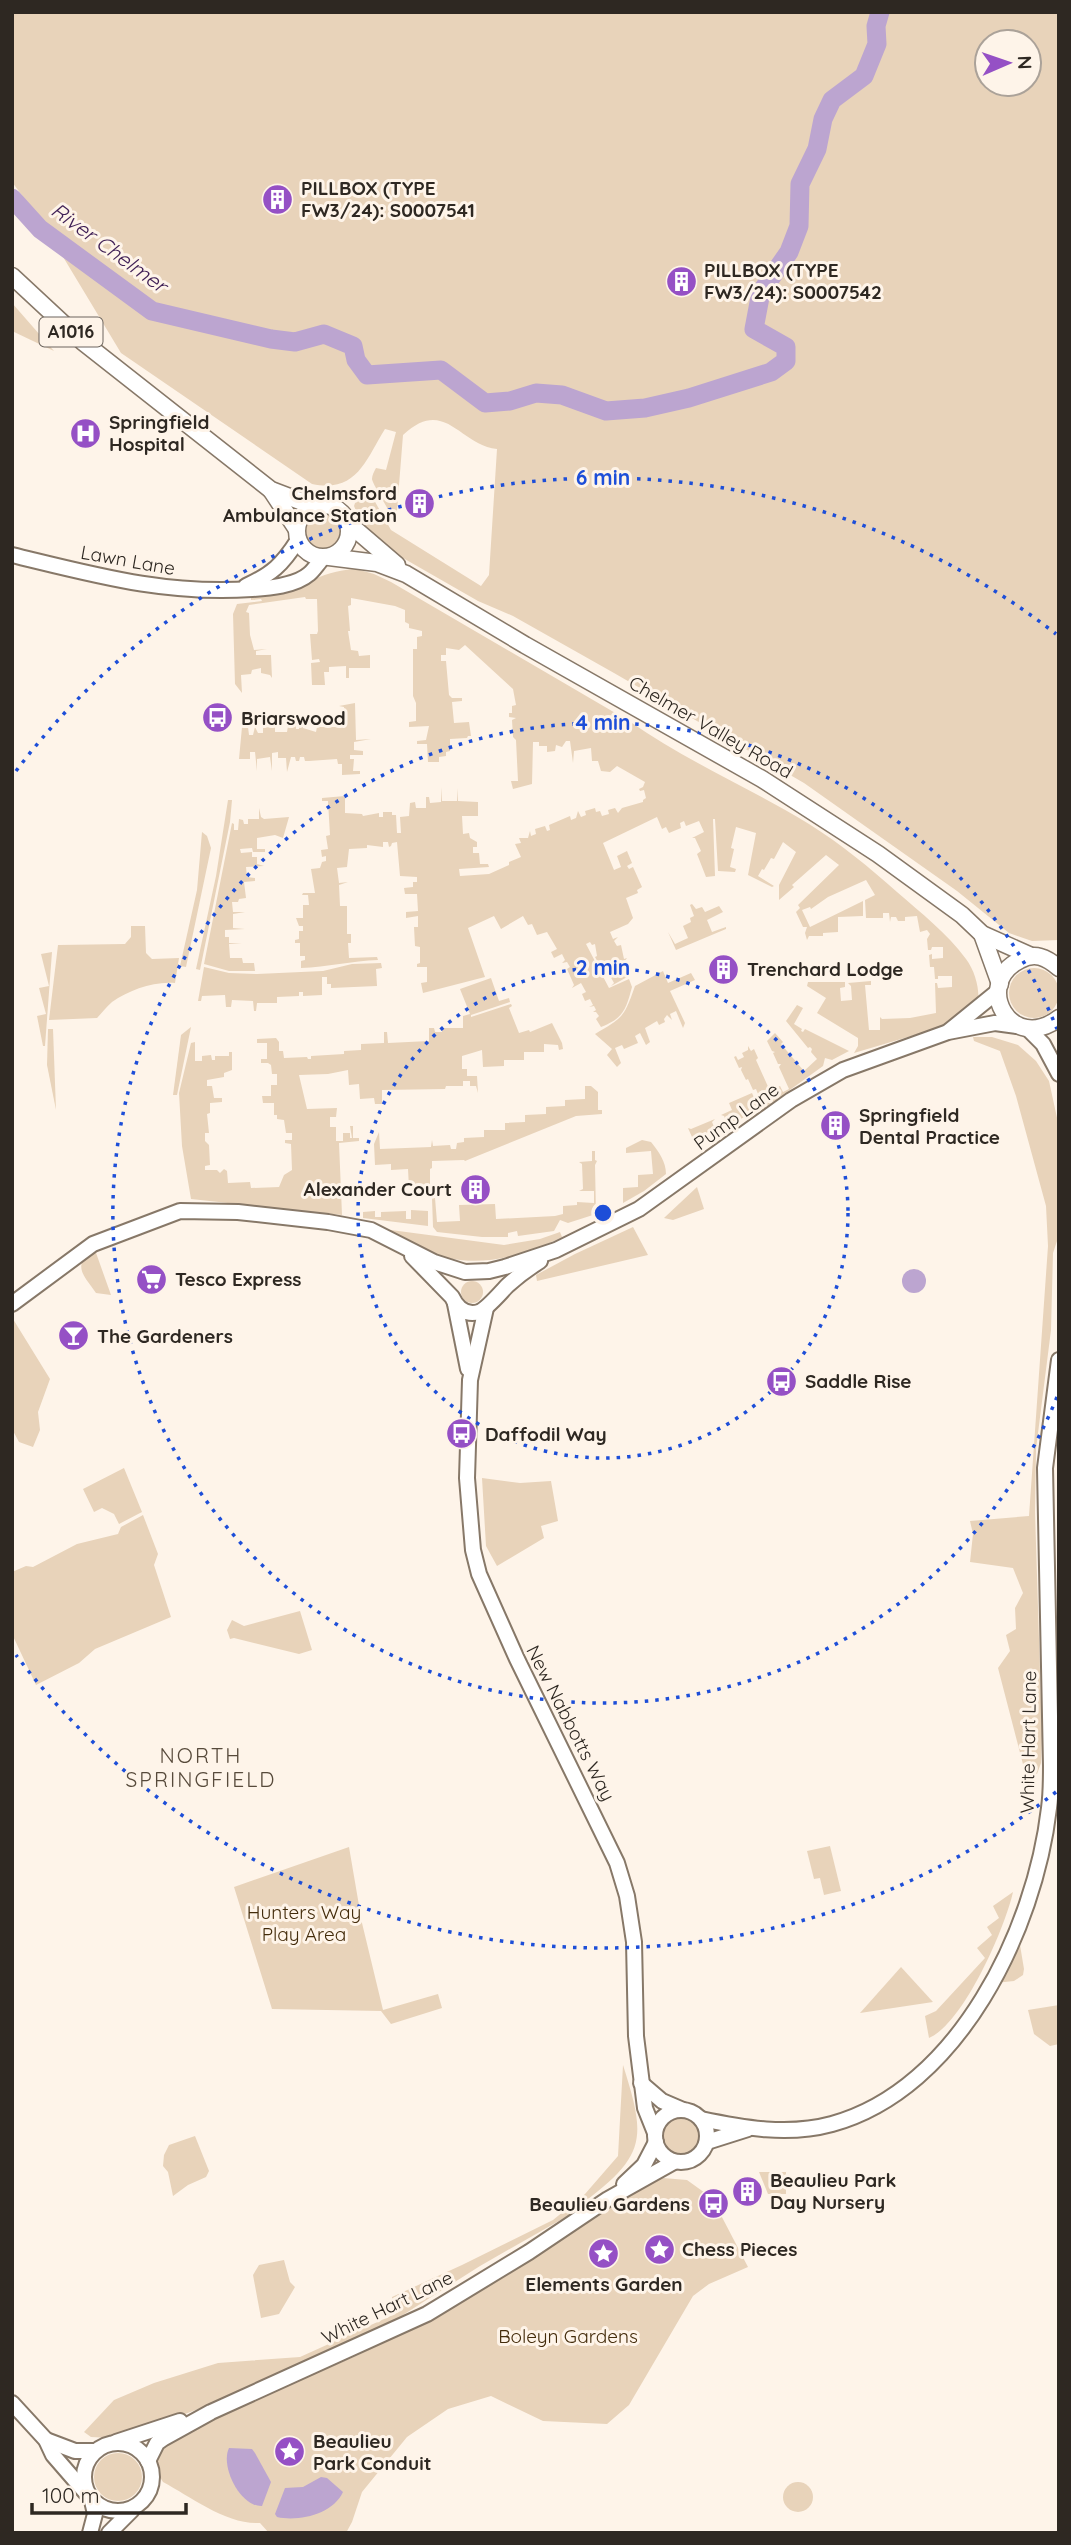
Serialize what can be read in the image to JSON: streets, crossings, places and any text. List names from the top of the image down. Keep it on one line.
{"streets":{"main road":["A1016","Chelmer Valley Road"],"street":["Lawn Lane","Pump Lane","New Nabbotts Way","White Hart Lane"]},"crossings":[["A1016","Lawn Lane"],["A1016","Chelmer Valley Road"],["A1016","Pump Lane"],["Lawn Lane","Chelmer Valley Road"],["Chelmer Valley Road","Pump Lane"],["Pump Lane","New Nabbotts Way"],["New Nabbotts Way","White Hart Lane"]],"districts":["NORTH SPRINGFIELD"],"water":["River Chelmer"],"parks":["Hunters Way Play Area","Boleyn Gardens"],"places":{"building":["PILLBOX (TYPE FW3/24): S0007541","PILLBOX (TYPE FW3/24): S0007542","Chelmsford Ambulance Station","Trenchard Lodge","Springfield Dental Practice","Alexander Court","Beaulieu Park Day Nursery"],"hospital":["Springfield Hospital"],"bus stop":["Briarswood","Saddle Rise","Daffodil Way","Beaulieu Gardens"],"supermarket":["Tesco Express"],"bar":["The Gardeners"],"place":["Chess Pieces","Elements Garden","Beaulieu Park Conduit"]},"scale_bar":"100 m","north":"right","rings":["6 min","4 min","2 min"]}
